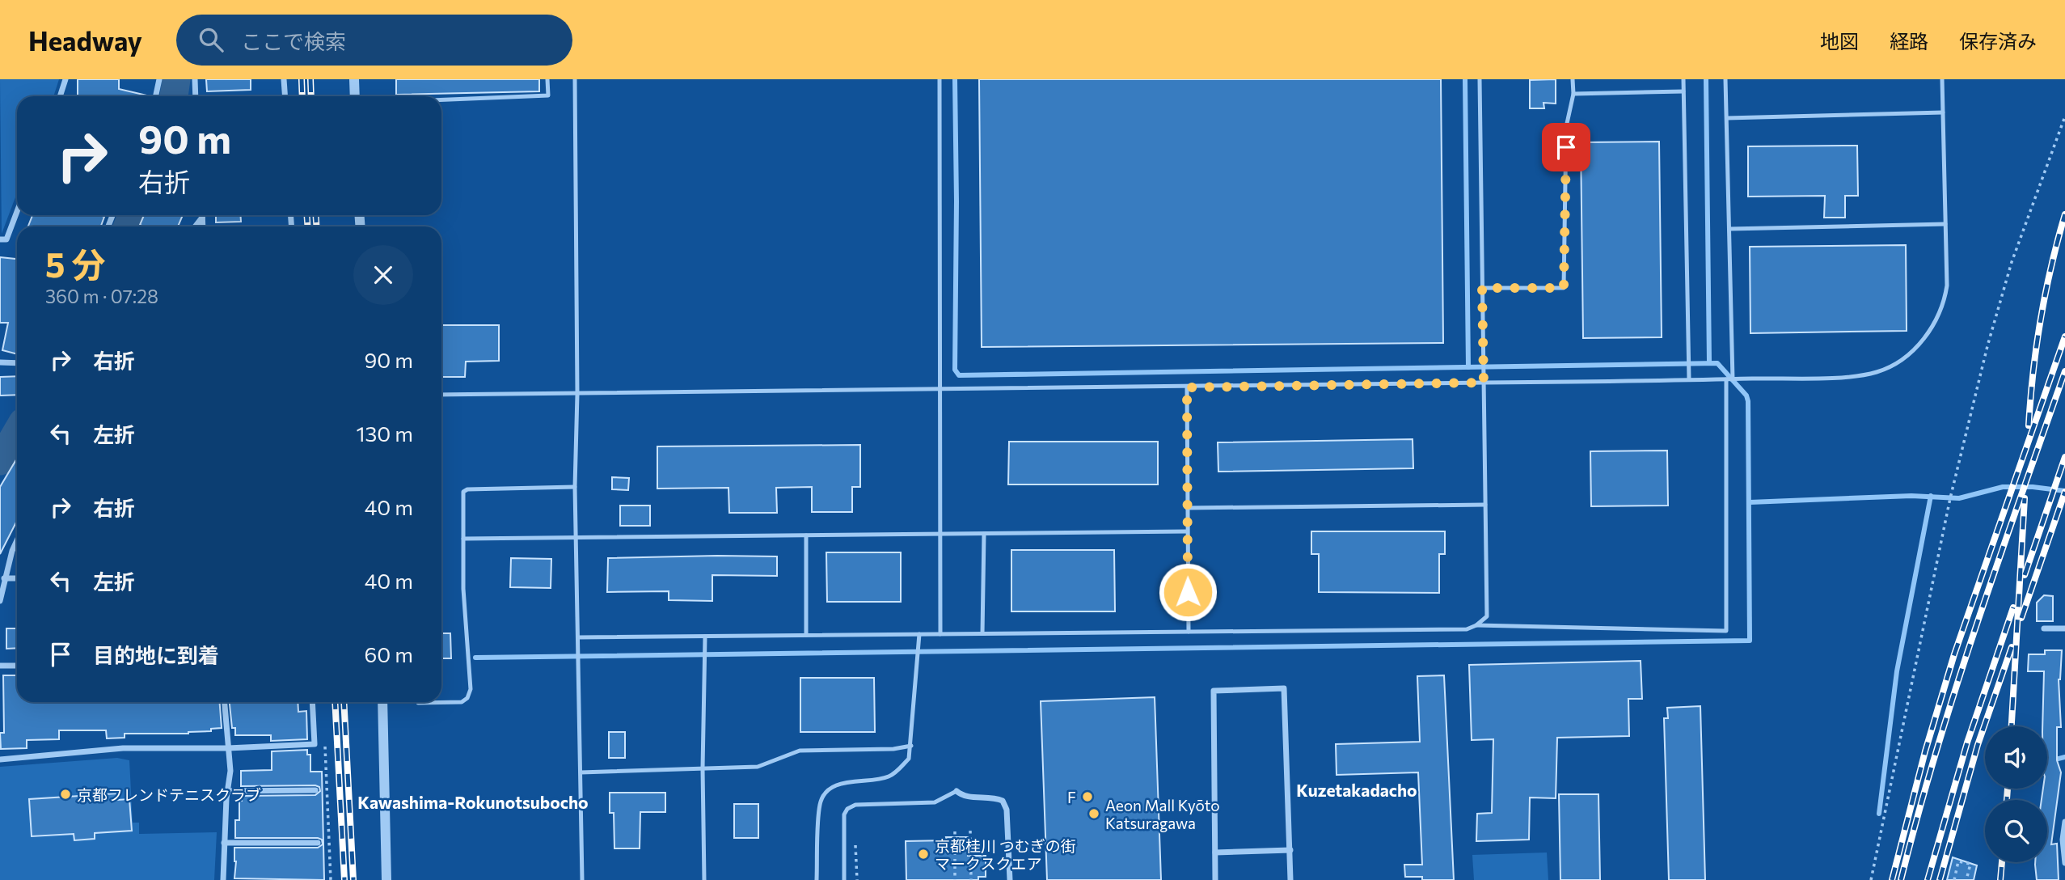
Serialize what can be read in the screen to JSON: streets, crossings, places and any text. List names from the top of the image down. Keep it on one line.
{"districts":["Kuzetakadacho","Kawashima-Rokunotsubocho"],"places":["京都フレンドテニスクラブ","F","Aeon Mall Kyōto Katsuragawa","京都桂川 つむぎの街 マークスクエア"],"page":{"header":"Headway","search":"ここで検索","nav":["地図","経路","保存済み"],"turn":["90 m","右折"],"heading":["5 分","360 m · 07:28"],"list":[{"name":"右折","value":"90 m"},{"name":"左折","value":"130 m"},{"name":"右折","value":"40 m"},{"name":"左折","value":"40 m"},{"name":"目的地に到着","value":"60 m"}]}}
